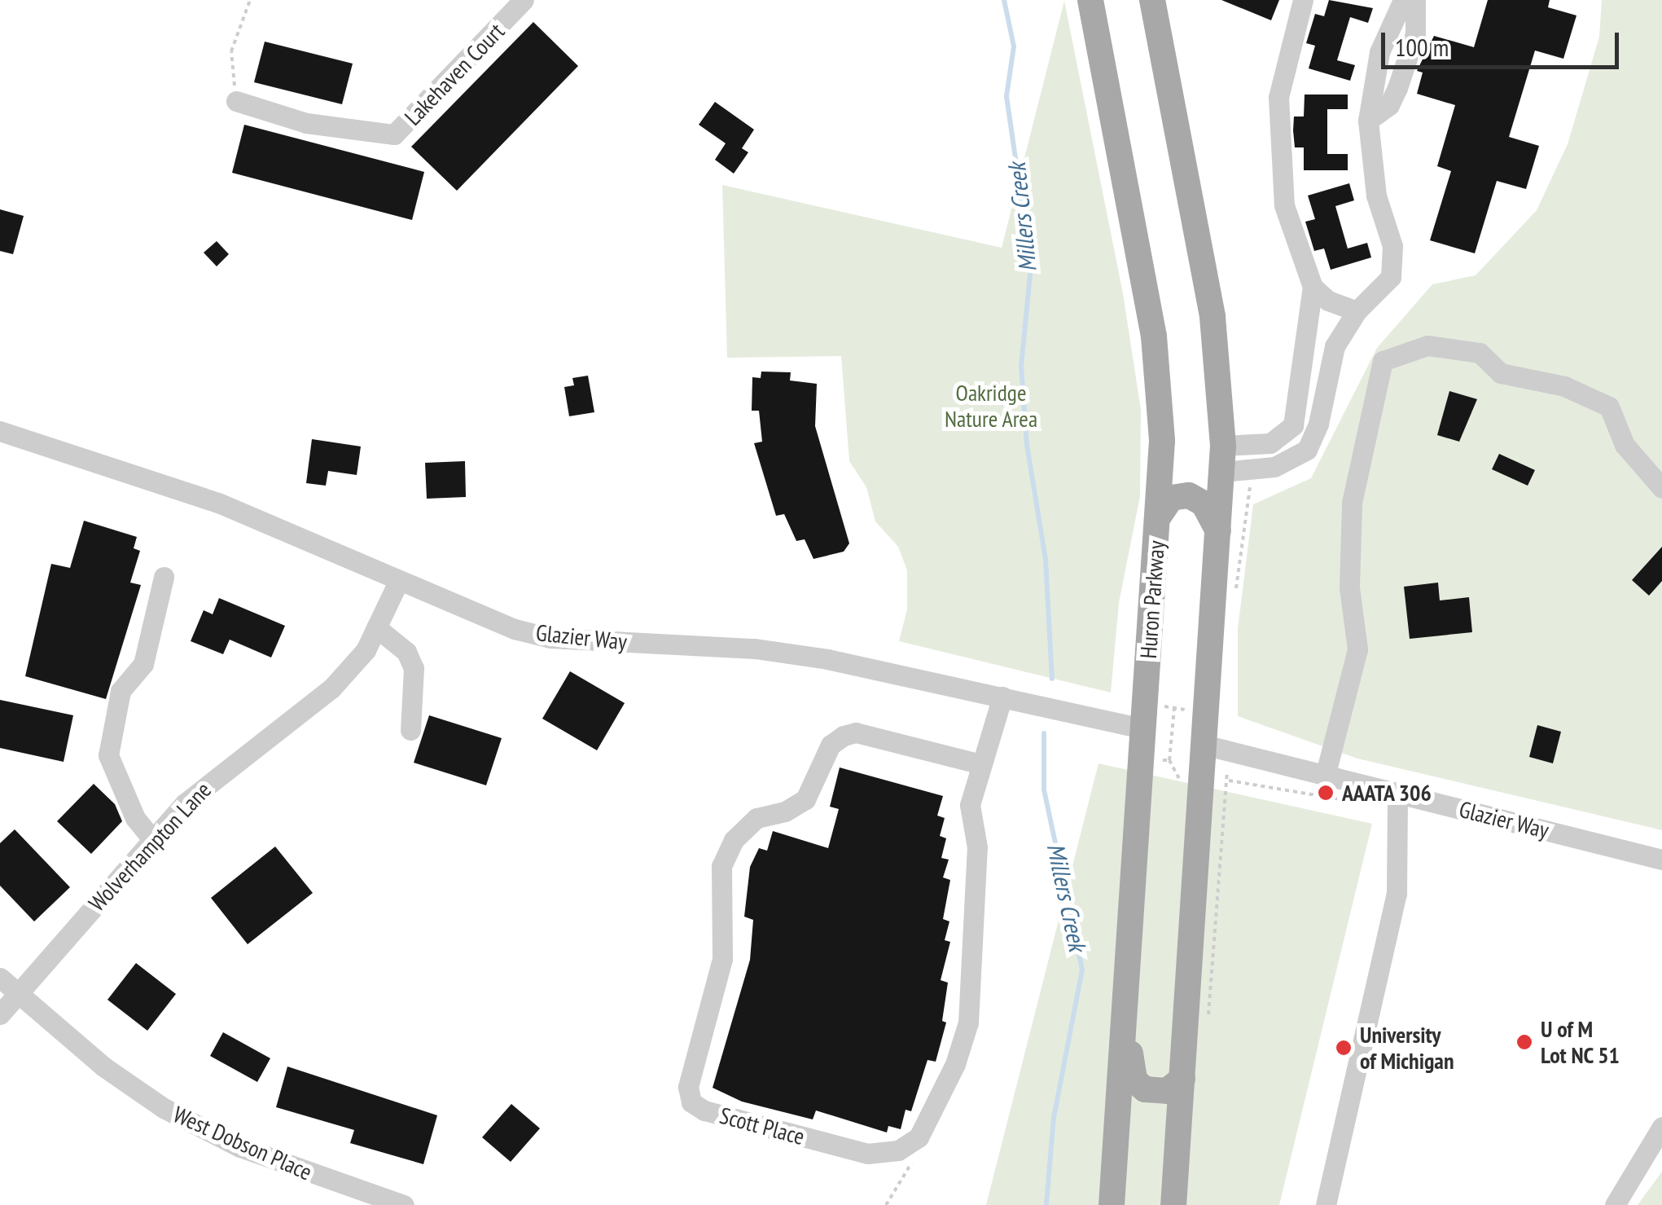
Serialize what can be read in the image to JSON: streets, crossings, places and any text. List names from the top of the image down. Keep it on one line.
{"streets":{"main road":["Huron Parkway"],"street":["Lakehaven Court","Glazier Way","Wolverhampton Lane","Scott Place","West Dobson Place"]},"crossings":[["Huron Parkway","Glazier Way"],["Glazier Way","Wolverhampton Lane"],["Wolverhampton Lane","West Dobson Place"]],"water":["Millers Creek"],"parks":["Oakridge Nature Area"],"places":["AAATA 306","U of M Lot NC 51","University of Michigan"],"scale_bar":"100 m"}
